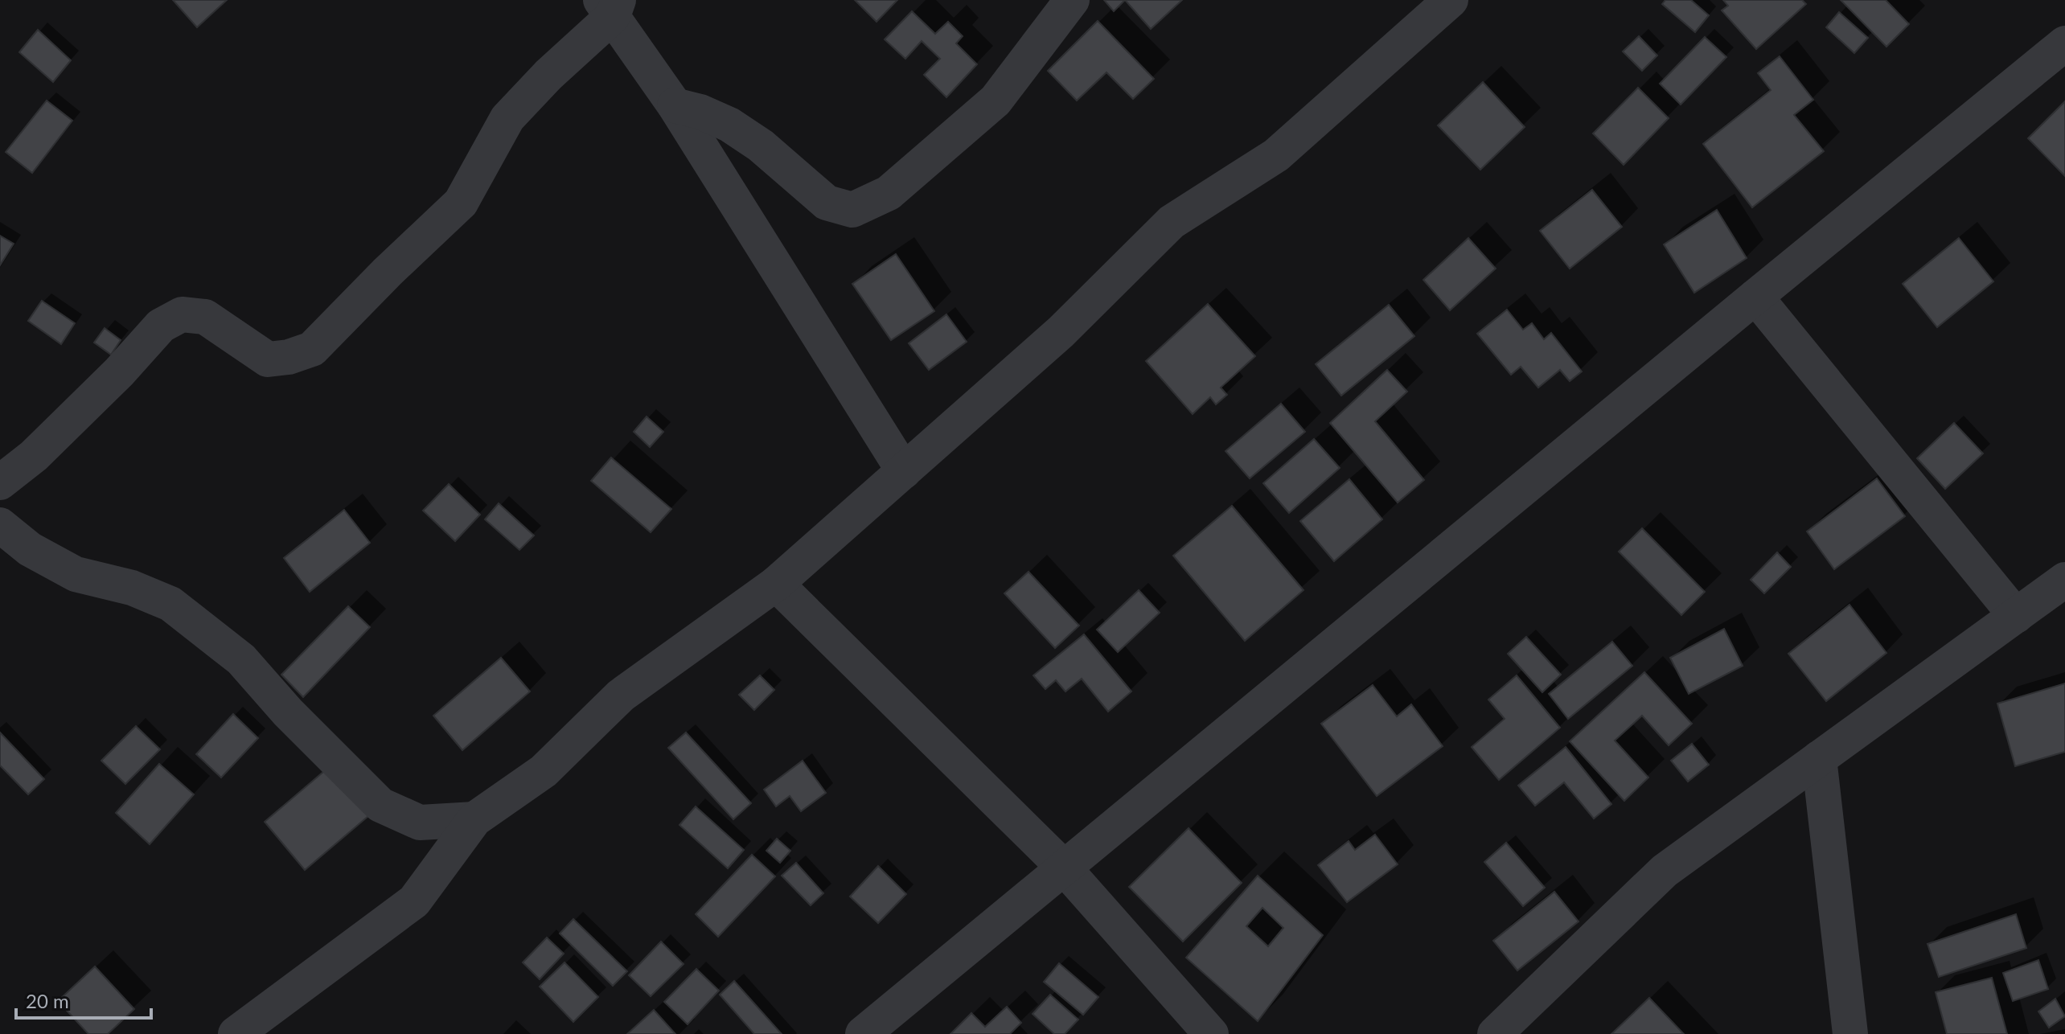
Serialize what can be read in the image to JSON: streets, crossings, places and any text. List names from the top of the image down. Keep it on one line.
{"scale_bar":"20 m"}
